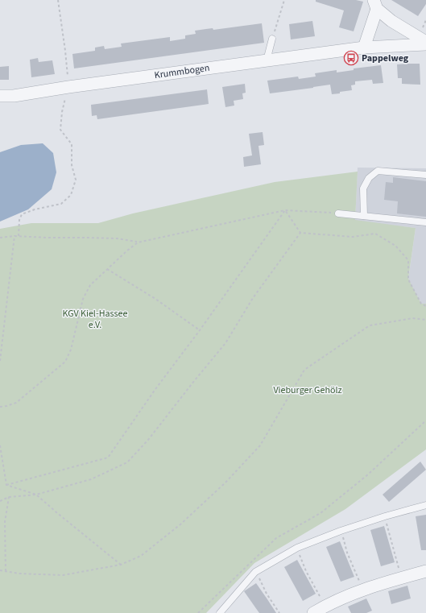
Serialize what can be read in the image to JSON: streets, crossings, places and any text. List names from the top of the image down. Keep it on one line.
{"streets":{"street":["Krummbogen"]},"parks":["KGV Kiel-Hassee e.V.","Vieburger Gehölz"],"places":{"bus stop":["Pappelweg"]}}
